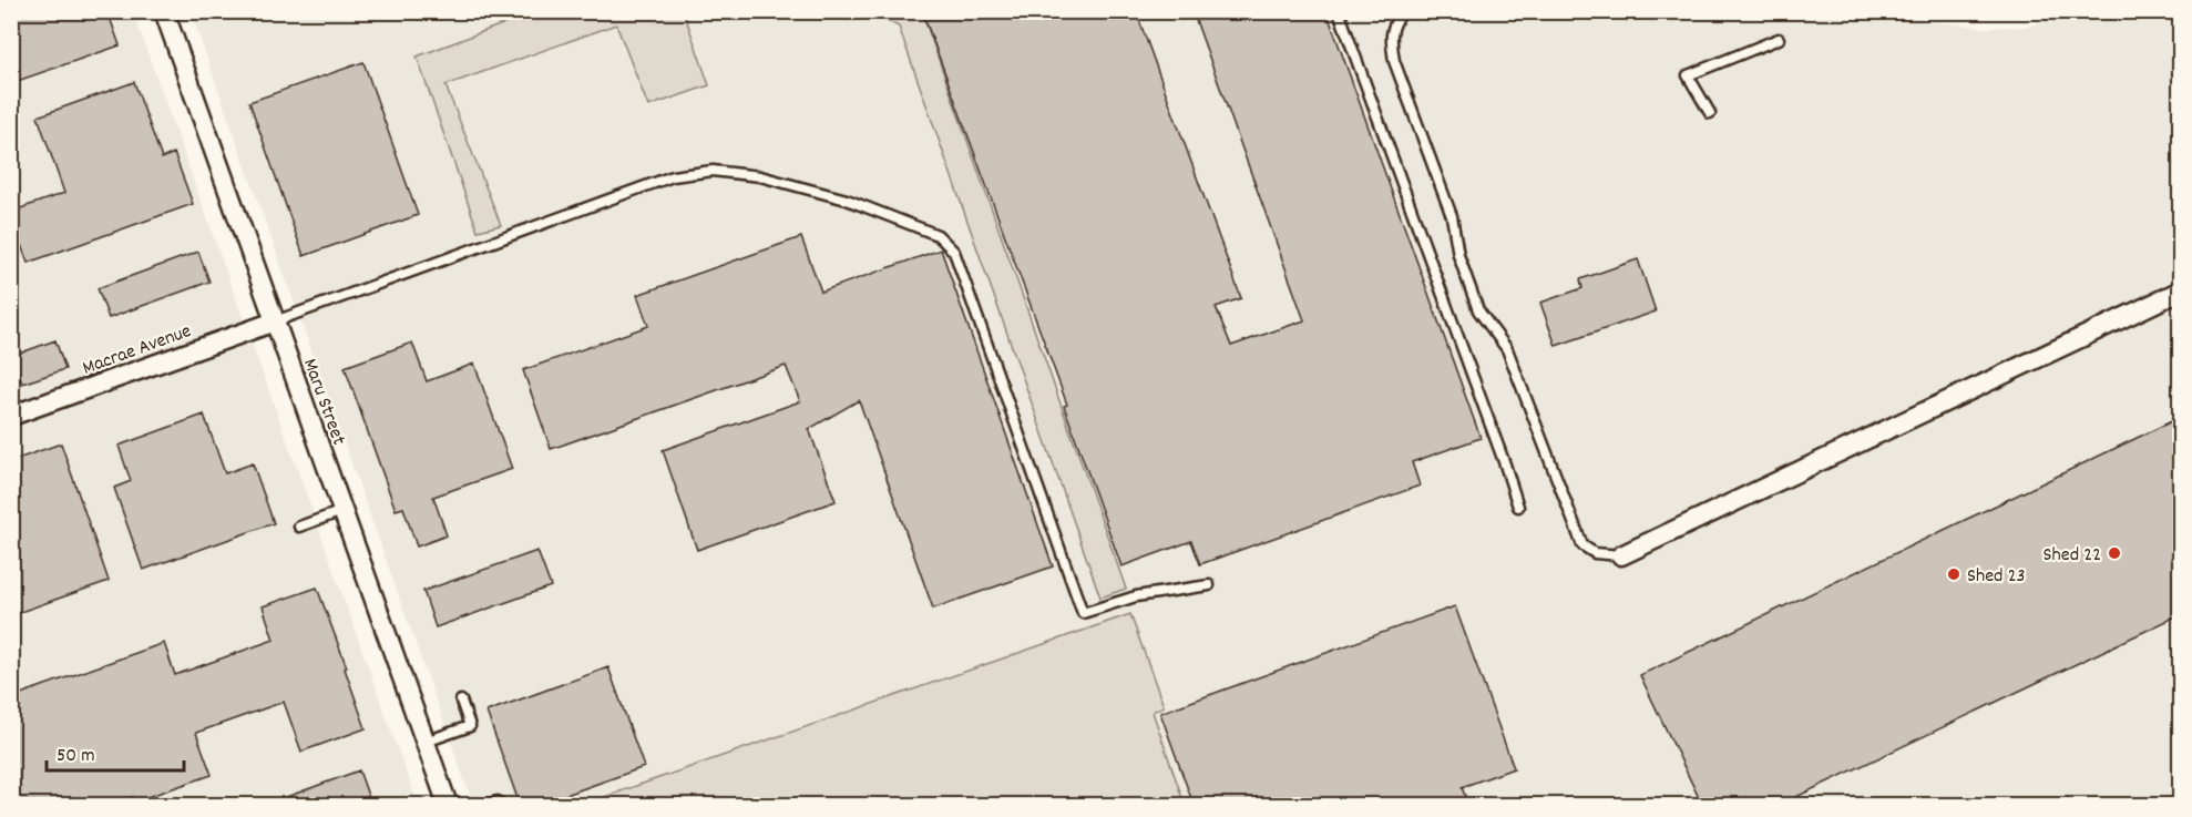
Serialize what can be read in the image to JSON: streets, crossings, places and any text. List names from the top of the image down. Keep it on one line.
{"streets":{"street":["Macrae Avenue","Maru Street"]},"crossings":[["Macrae Avenue","Maru Street"]],"places":["Shed 22","Shed 23"],"scale_bar":"50 m"}
